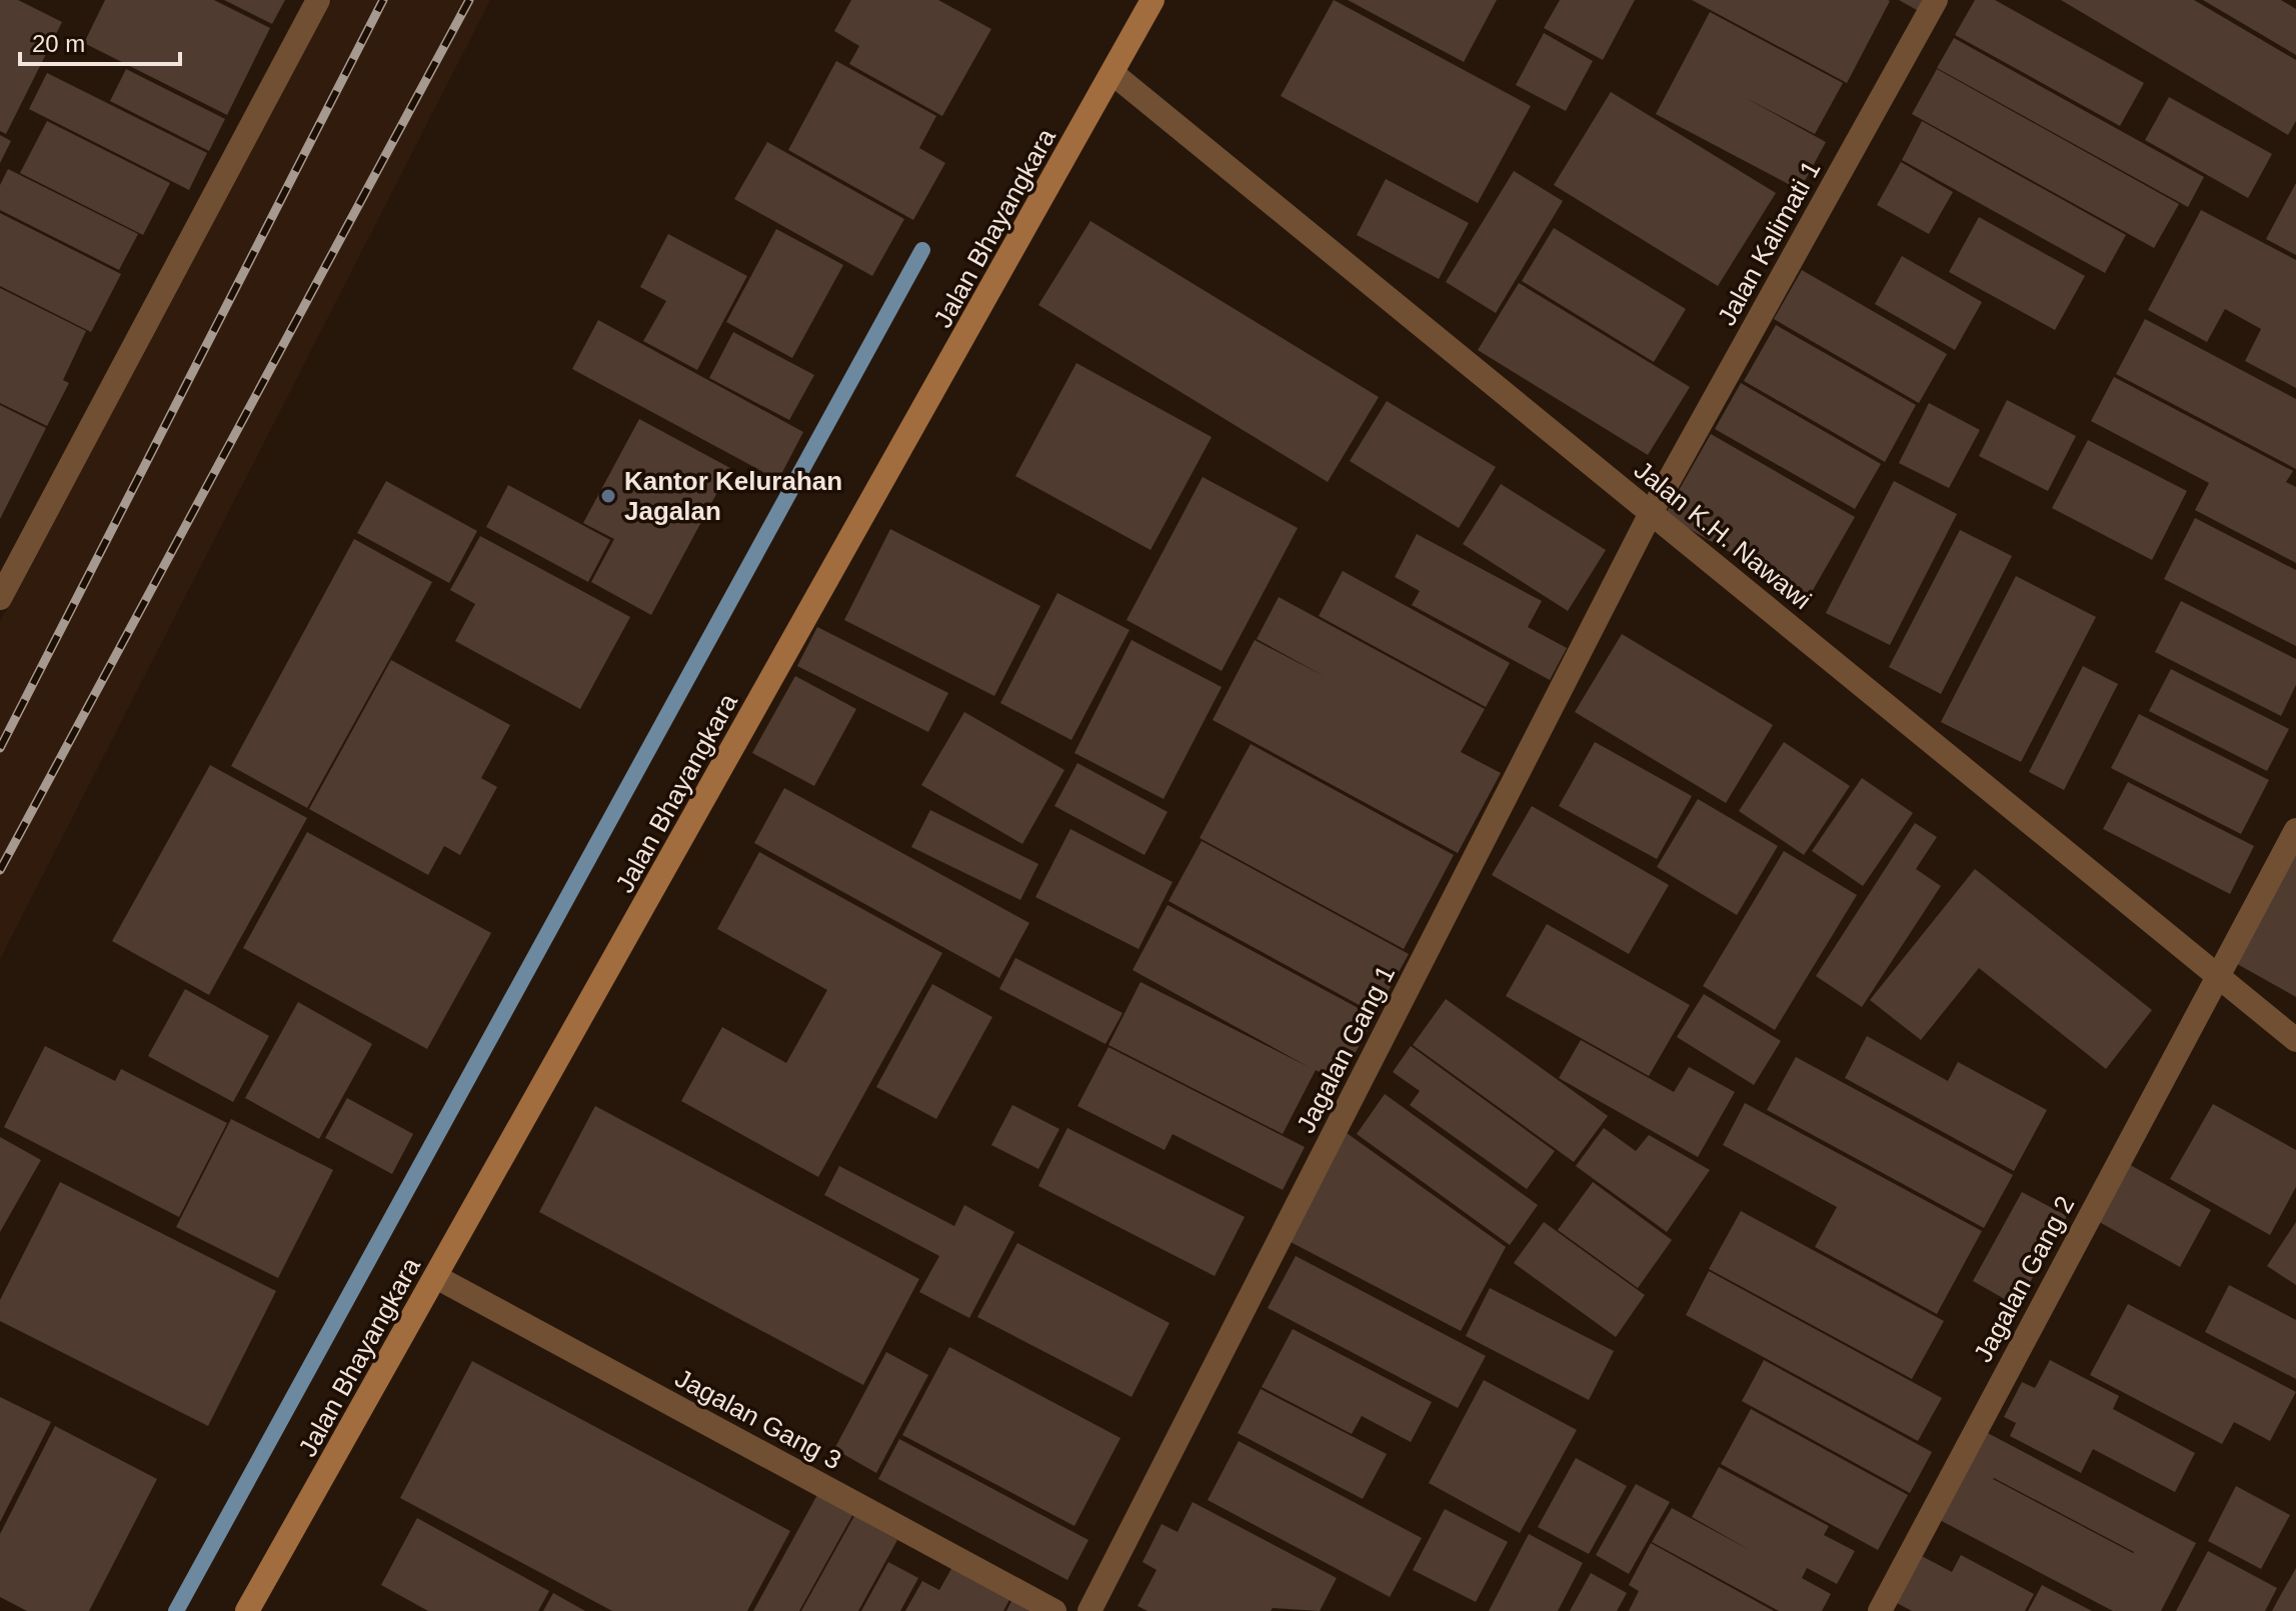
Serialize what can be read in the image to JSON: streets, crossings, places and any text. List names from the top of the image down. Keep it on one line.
{"streets":{"main road":["Jalan Bhayangkara"],"street":["Jalan Kalimati 1","Jalan K.H. Nawawi","Jagalan Gang 1","Jagalan Gang 2","Jagalan Gang 3"]},"crossings":[["Jalan Bhayangkara","Jalan K.H. Nawawi"],["Jalan Bhayangkara","Jagalan Gang 3"],["Jalan Kalimati 1","Jalan K.H. Nawawi"],["Jalan Kalimati 1","Jagalan Gang 1"],["Jalan K.H. Nawawi","Jagalan Gang 1"],["Jalan K.H. Nawawi","Jagalan Gang 2"]],"places":["Kantor Kelurahan Jagalan"],"scale_bar":"20 m"}
